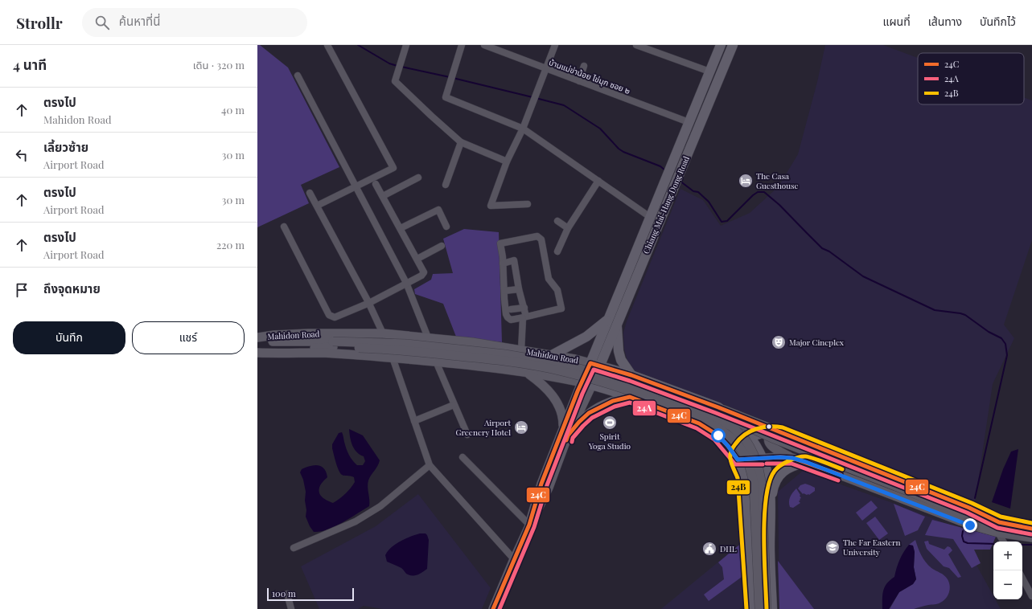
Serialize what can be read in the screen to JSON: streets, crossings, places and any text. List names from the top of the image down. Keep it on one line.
{"streets":{"main road":["Chiang Mai-Hang Dong Road","Mahidon Road"],"street":["บ้านแม่ข่าน้อย ไข่มุก ซอย ๒"]},"crossings":[["บ้านแม่ข่าน้อย ไข่มุก ซอย ๒","Chiang Mai-Hang Dong Road"],["Chiang Mai-Hang Dong Road","Mahidon Road"]],"places":{"hotel":["The Casa Guesthouse","Airport Greenery Hotel"],"theatre":["Major Cineplex"],"sports":["Spirit Yoga Studio"],"school or university":["The Far Eastern University"],"public building":["DHL"]},"lines":["transit line 24C","transit line 24A","transit line 24B"],"legend":["24C","24A","24B"],"scale_bar":"100 m","page":{"header":"Strollr","search":"ค้นหาที่นี่","nav":["แผนที่","เส้นทาง","บันทึกไว้"],"heading":["4 นาที","เดิน · 320 m"],"list":[["ตรงไป","Mahidon Road","40 m"],["เลี้ยวซ้าย","Airport Road","30 m"],["ตรงไป","Airport Road","30 m"],["ตรงไป","Airport Road","220 m"],"ถึงจุดหมาย"],"buttons":["บันทึก","แชร์"],"map_buttons":["+","−"],"scale":"100 m"}}
